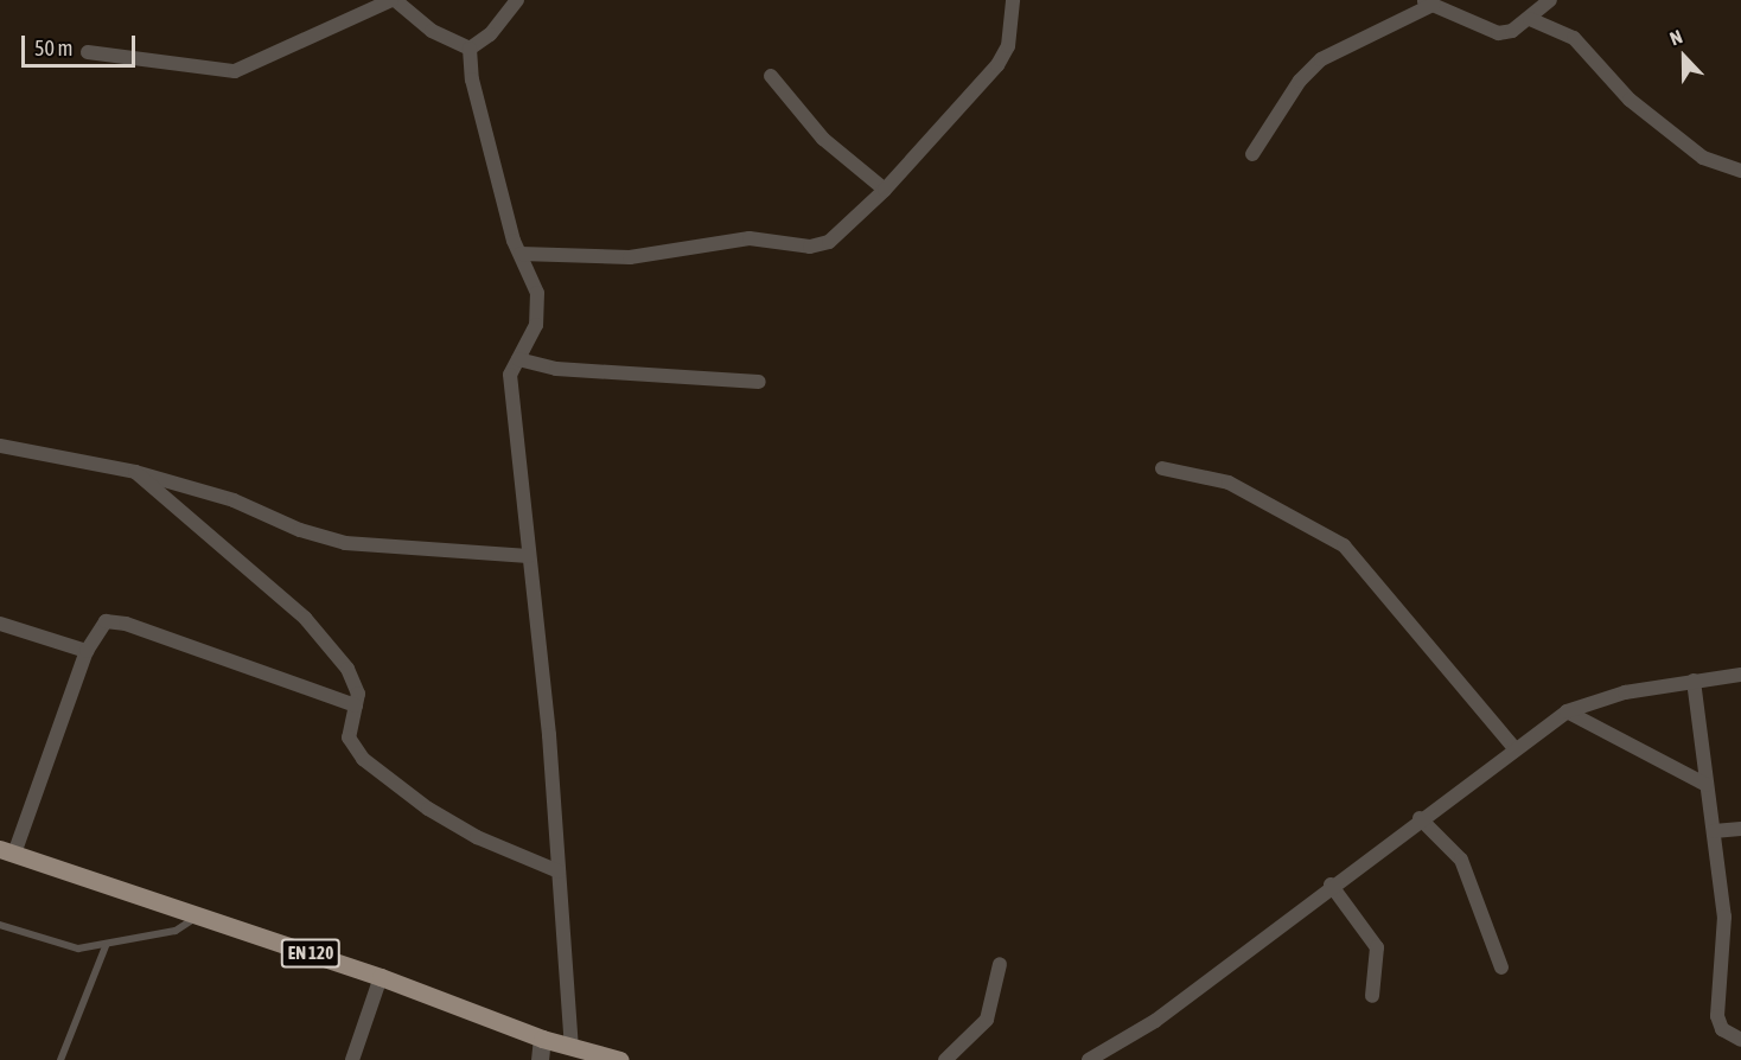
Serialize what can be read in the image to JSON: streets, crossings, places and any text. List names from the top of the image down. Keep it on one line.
{"streets":{"main road":["EN 120"]},"scale_bar":"50 m","north":"top"}
